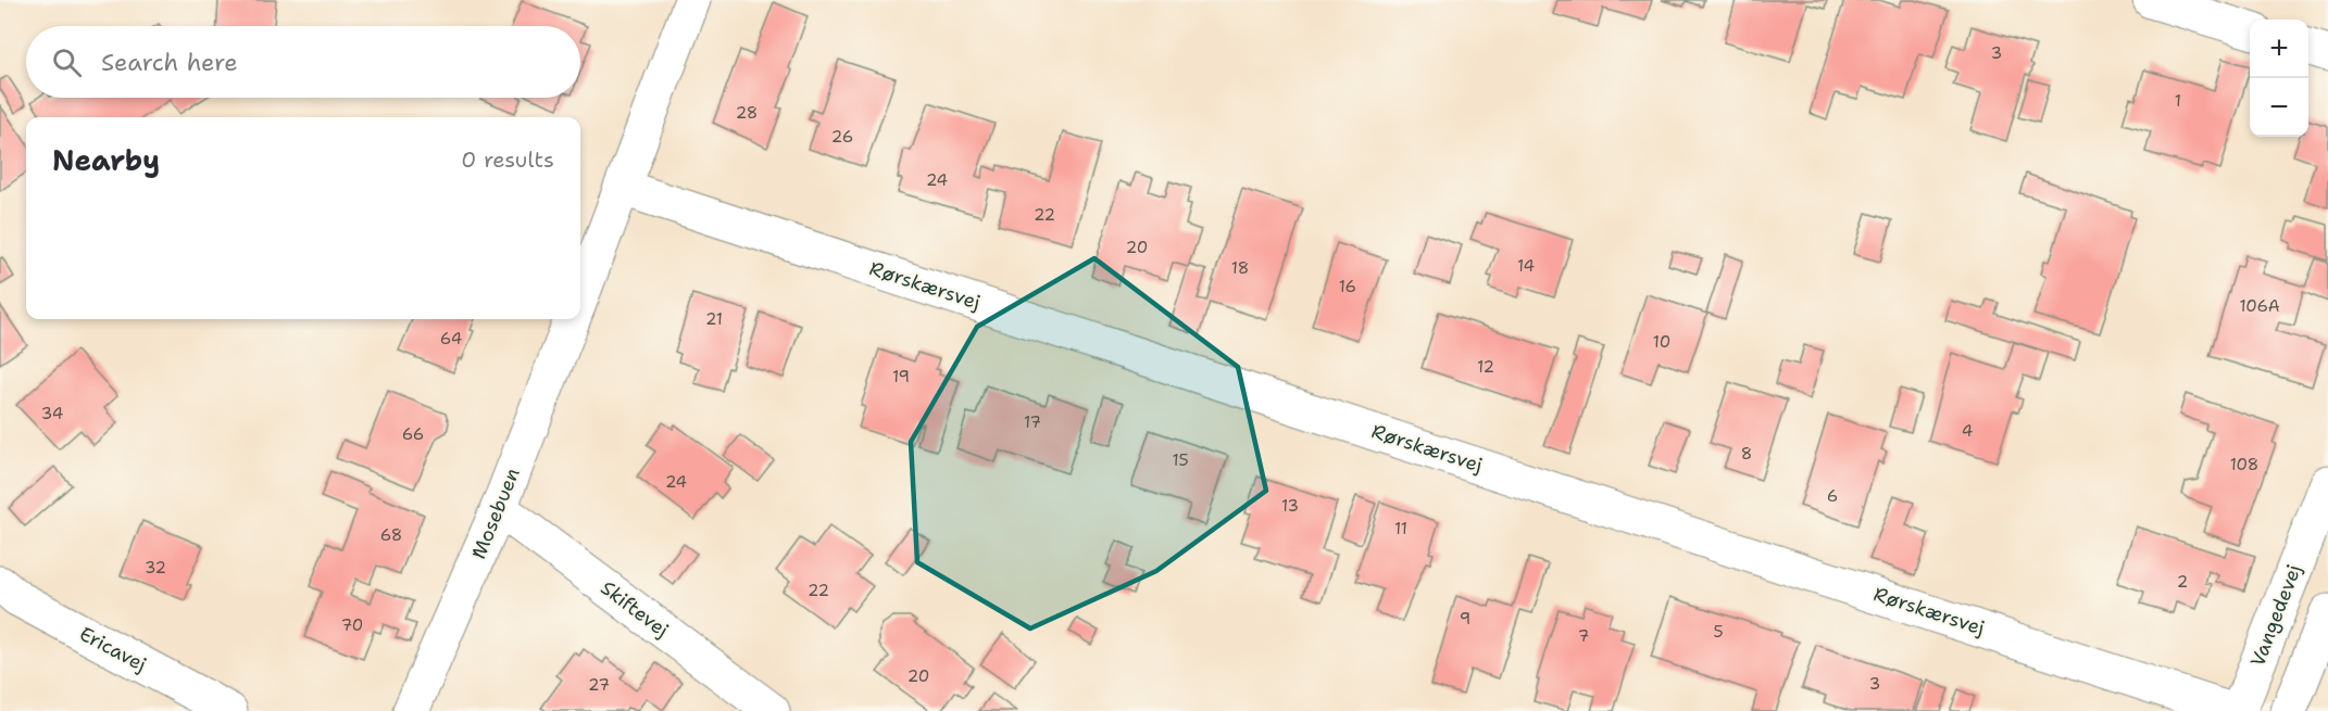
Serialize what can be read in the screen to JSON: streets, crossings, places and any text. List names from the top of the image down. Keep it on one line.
{"streets":{"street":["Rørskærsvej","Mosebuen","Skiftevej","Vangedevej","Ericavej"]},"crossings":[["Mosebuen","Skiftevej"]],"house_numbers":["3","1","28","26","24","22","20","14","18","16","106A","21","64","10","12","19","34","17","4","66","8","15","108","24","6","13","11","68","32","2","22","9","70","5","7","20","3","27"],"page":{"map_buttons":["+","−"],"search":"Search here","heading":["Nearby","0 results"]}}
